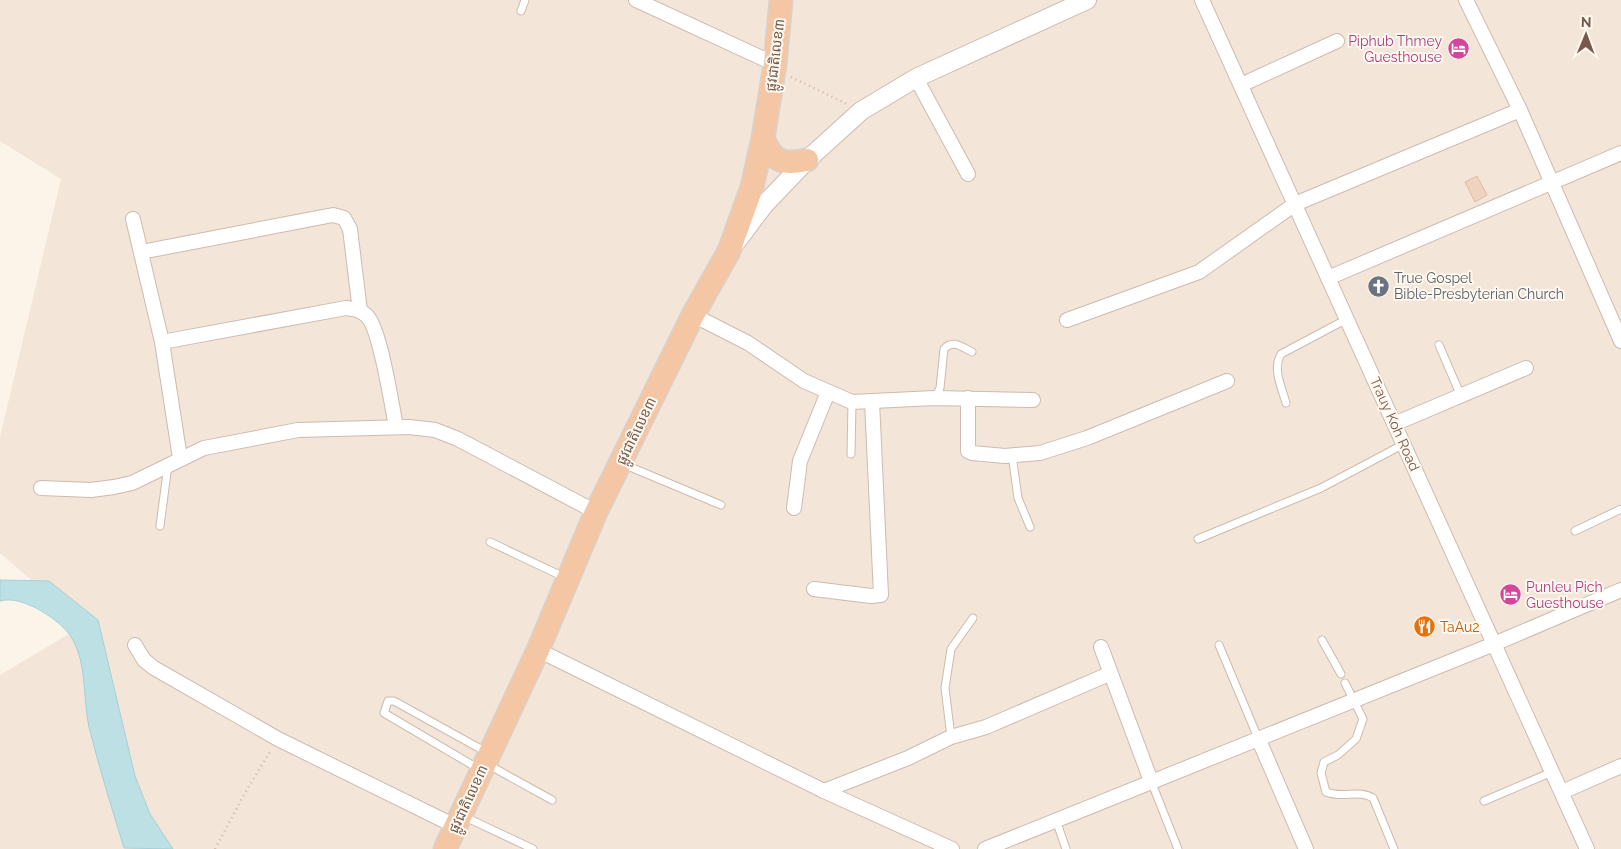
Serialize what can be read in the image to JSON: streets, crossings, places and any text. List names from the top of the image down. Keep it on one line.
{"streets":{"highway":["ផ្លូវជាតិលេខ៣"],"street":["Trauy Koh Road"]},"places":{"hotel":["Piphub Thmey Guesthouse","Punleu Pich Guesthouse"],"church":["True Gospel Bible-Presbyterian Church"],"restaurant":["TaAu2"]},"north":"top"}
